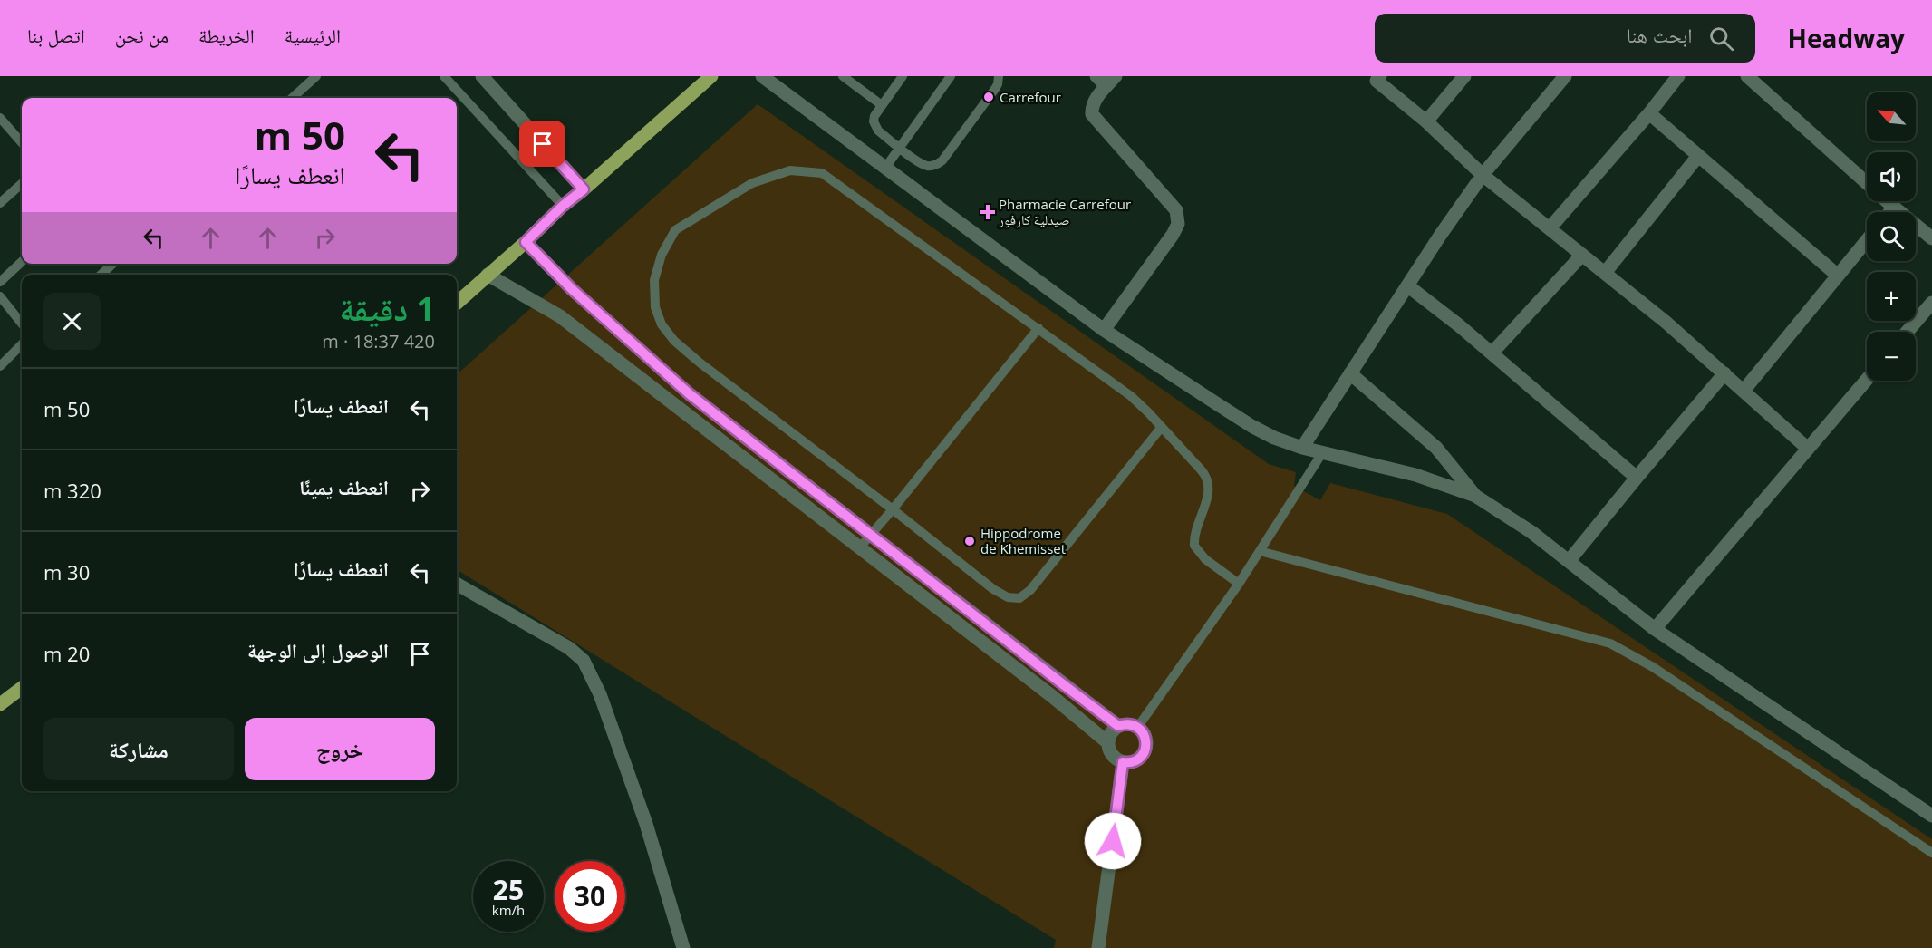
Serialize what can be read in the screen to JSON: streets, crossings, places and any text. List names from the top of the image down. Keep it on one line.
{"places":{"other":["Carrefour","Hippodrome de Khemisset"],"health":["Pharmacie Carrefour صيدلية كارفور"]},"north":"top left","page":{"header":"Headway","search":"ابحث هنا","nav":["الرئيسية","الخريطة","من نحن","اتصل بنا"],"map_buttons":["+","−"],"turn":["50 m","انعطف يسارًا"],"heading":["1 دقيقة","420 m · 18:37"],"list":[{"name":"انعطف يسارًا","value":"50 m"},{"name":"انعطف يمينًا","value":"320 m"},{"name":"انعطف يسارًا","value":"30 m"},{"name":"الوصول إلى الوجهة","value":"20 m"}],"buttons":["خروج","مشاركة"],"speed":"25 km/h","limit":"30"}}
